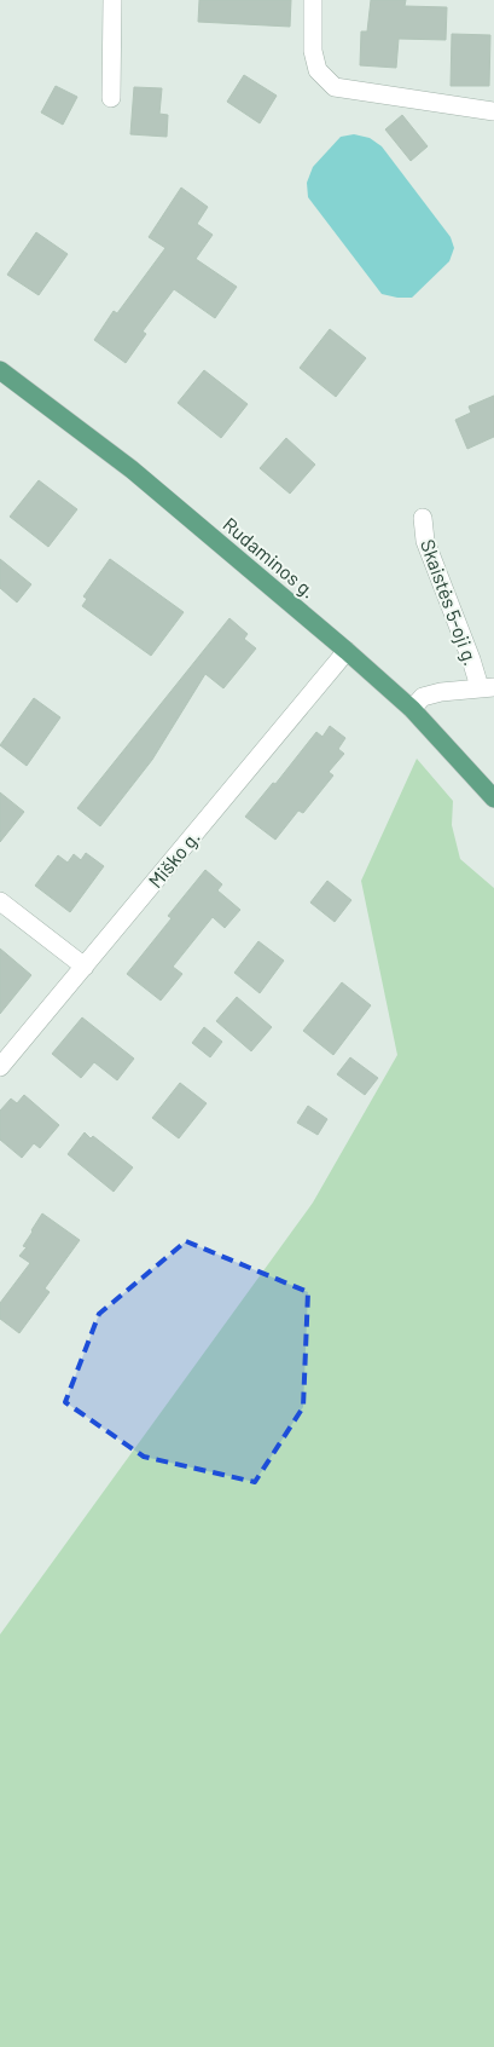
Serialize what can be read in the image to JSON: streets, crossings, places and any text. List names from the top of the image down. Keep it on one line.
{"streets":{"main road":["Rudaminos g."],"street":["Skaistės 5-oji g.","Miško g."]},"crossings":[["Rudaminos g.","Skaistės 5-oji g."],["Rudaminos g.","Miško g."]]}
